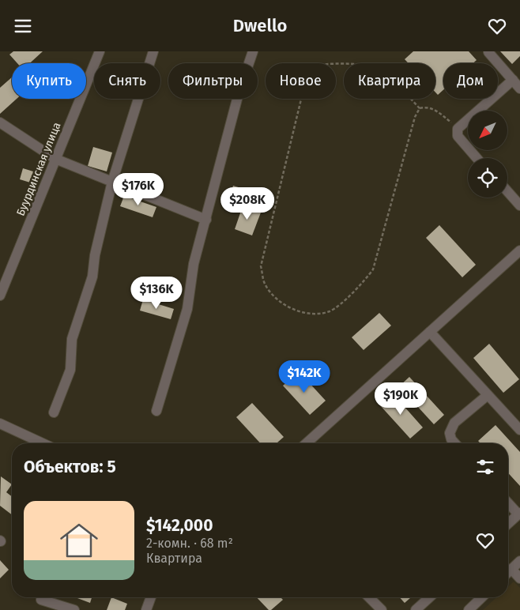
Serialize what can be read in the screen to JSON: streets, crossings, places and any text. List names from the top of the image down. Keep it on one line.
{"streets":{"street":["Буурдинская улица"]},"north":"bottom left","page":{"header":"Dwello","chip":["Купить","Снять","Фильтры","Новое","Квартира","Дом"],"price":["$176K","$208K","$136K","$142K","$190K"],"heading":"Объектов: 5","list":[{"name":"$142,000","note":"2-комн. · 68 m² · Квартира"}]}}
